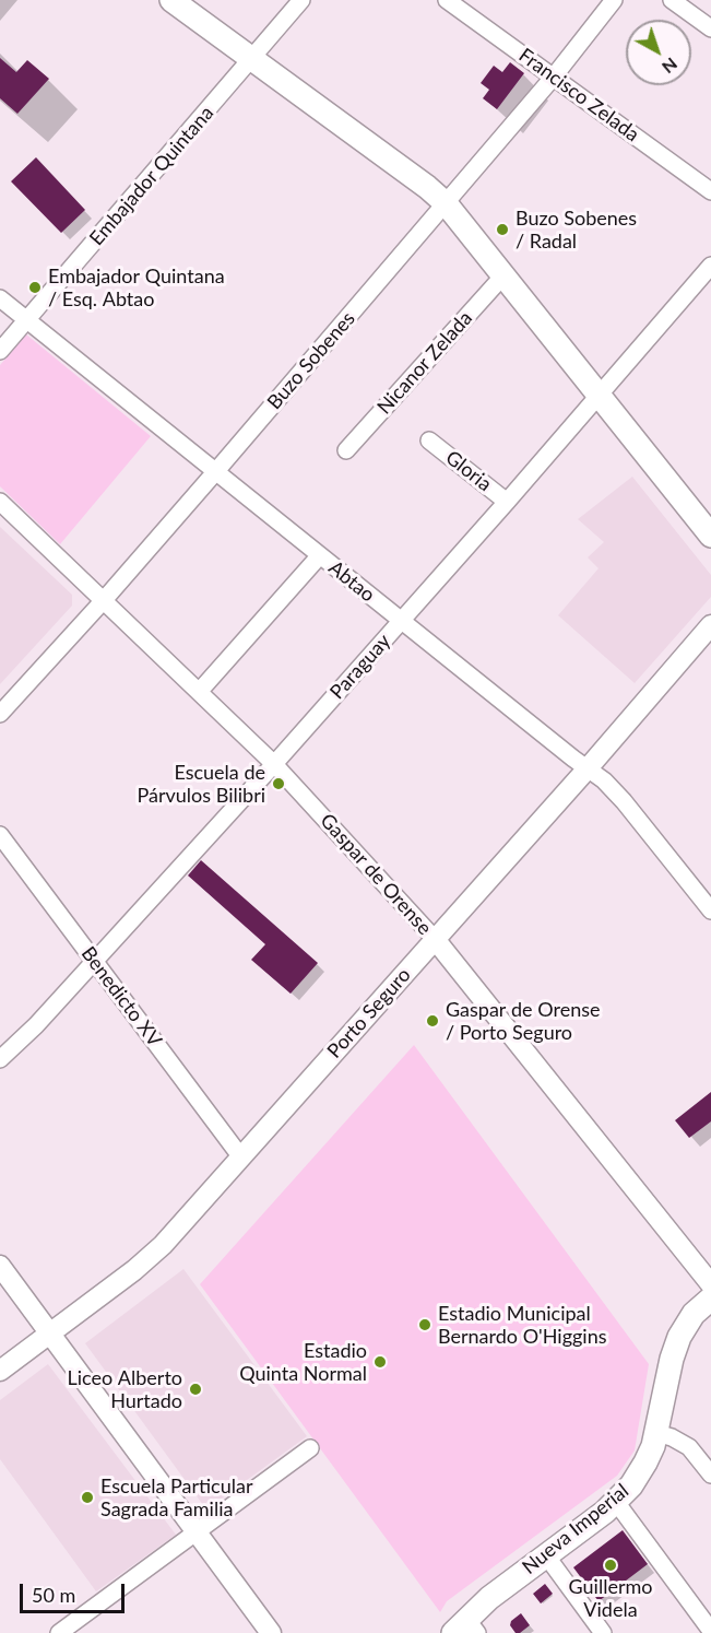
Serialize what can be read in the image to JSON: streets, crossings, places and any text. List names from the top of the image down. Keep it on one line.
{"streets":{"main road":["Nueva Imperial"],"street":["Francisco Zelada","Embajador Quintana","Buzo Sobenes","Nicanor Zelada","Gloria","Abtao","Paraguay","Gaspar de Orense","Benedicto XV","Porto Seguro"]},"crossings":[["Francisco Zelada","Buzo Sobenes"],["Embajador Quintana","Abtao"],["Buzo Sobenes","Abtao"],["Buzo Sobenes","Gaspar de Orense"],["Gloria","Paraguay"],["Abtao","Paraguay"],["Abtao","Porto Seguro"],["Paraguay","Gaspar de Orense"],["Paraguay","Benedicto XV"],["Gaspar de Orense","Porto Seguro"],["Benedicto XV","Porto Seguro"]],"places":["Buzo Sobenes / Radal","Embajador Quintana / Esq. Abtao","Escuela de Párvulos Bilibri","Gaspar de Orense / Porto Seguro","Estadio Municipal Bernardo O'Higgins","Estadio Quinta Normal","Liceo Alberto Hurtado","Escuela Particular Sagrada Familia","Guillermo Videla"],"scale_bar":"50 m","north":"bottom right"}
